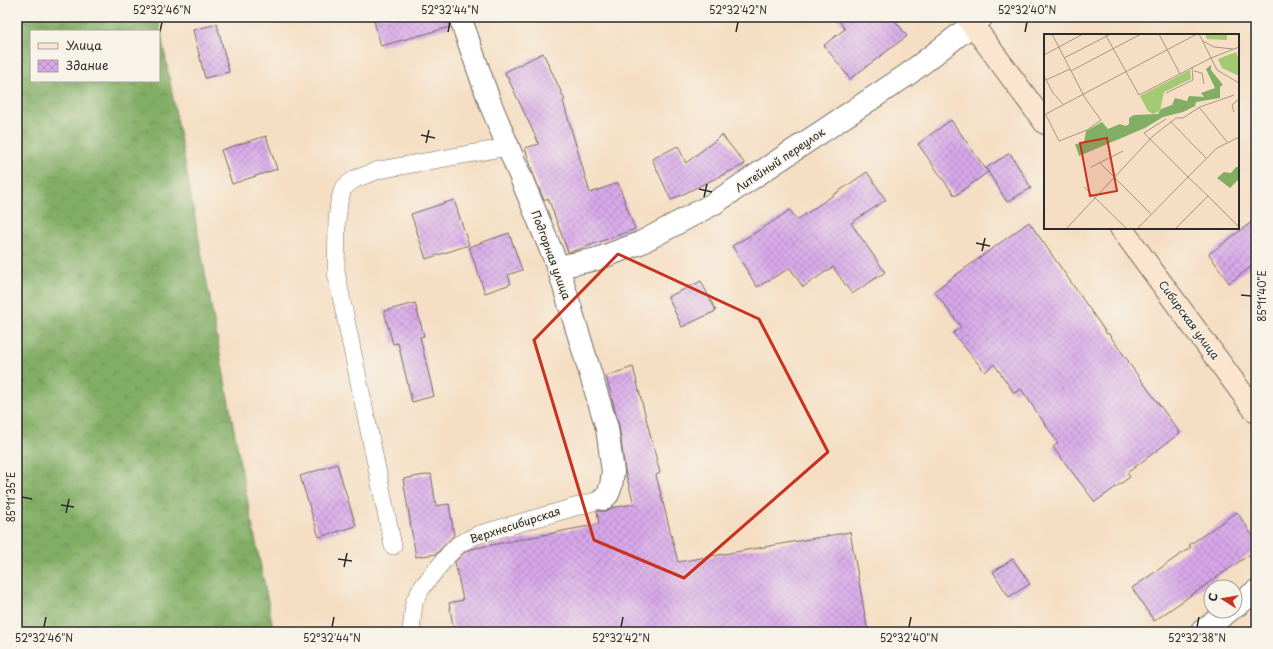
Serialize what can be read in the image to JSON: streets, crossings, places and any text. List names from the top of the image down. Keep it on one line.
{"streets":{"street":["Литейный переулок","Подгорная улица","Сибирская улица"],"lane":["Верхнесибирская"]},"crossings":[["Литейный переулок","Подгорная улица"],["Подгорная улица","Верхнесибирская"]],"legend":["Улица","Здание"],"north":"left","coordinates":["52°32'46\"N","52°32'44\"N","52°32'42\"N","52°32'40\"N","85°11'40\"E","85°11'35\"E","52°32'38\"N"]}
